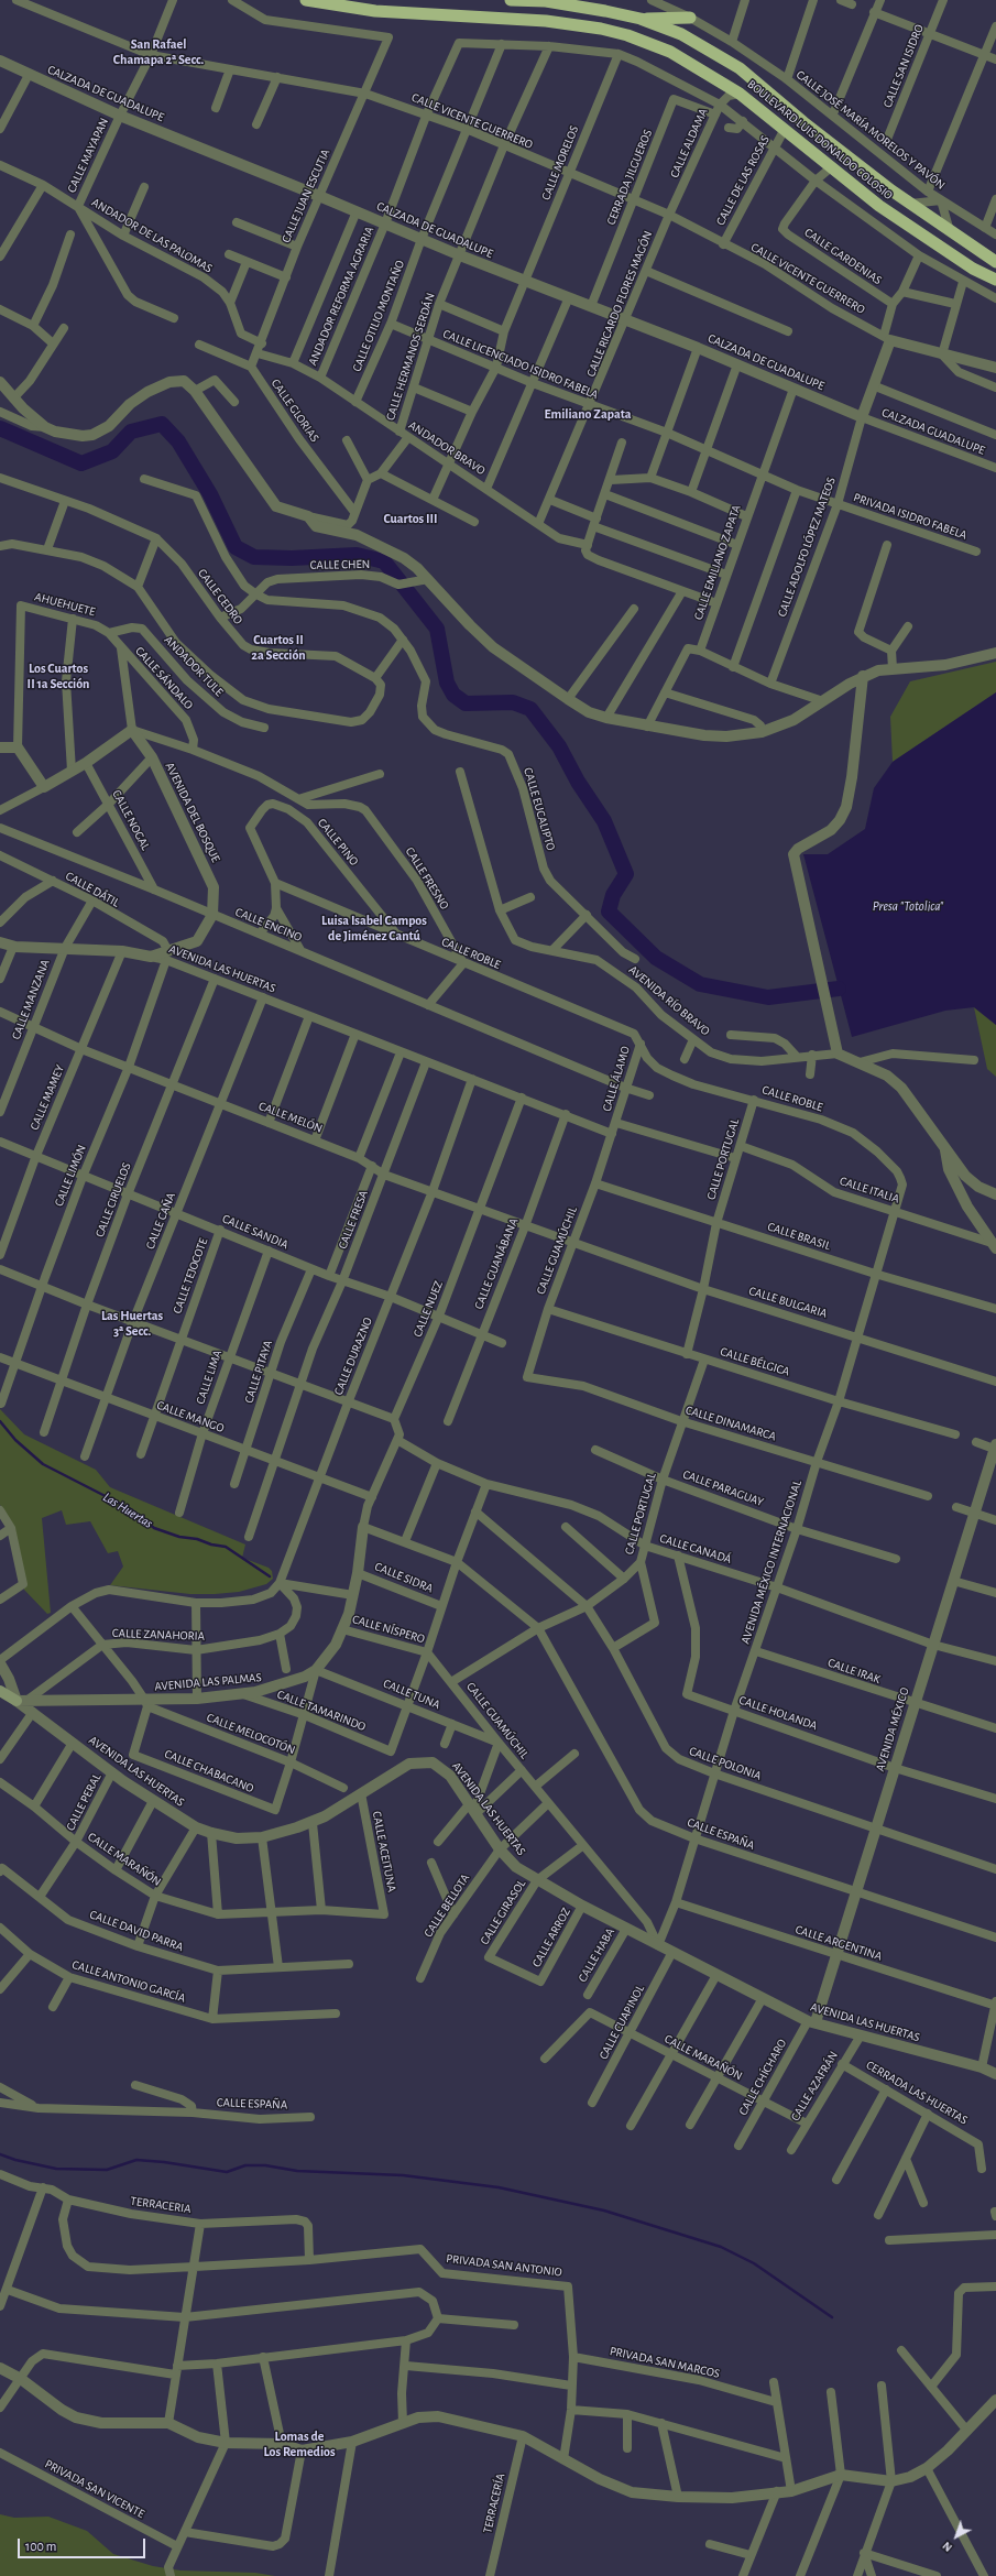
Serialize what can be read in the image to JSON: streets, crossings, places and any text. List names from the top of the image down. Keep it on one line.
{"streets":{"highway":["BOULEVARD LUIS DONALDO COLOSIO"],"street":["CALLE SAN ISIDRO","CALZADA DE GUADALUPE","CALLE VICENTE GUERRERO","CALLE JOSÉ MARÍA MORELOS Y PAVÓN","CALLE ALDAMA","CALLE MAYAPAN","CALLE MORELOS","CERRADA JILGUEROS","CALLE DE LAS ROSAS","CALLE JUAN ESCUTIA","ANDADOR DE LAS PALOMAS","CALLE GARDENIAS","ANDADOR REFORMA AGRARIA","CALLE RICARDO FLORES MAGÓN","CALLE OTILIO MONTAÑO","CALLE HERMANOS SERDÁN","CALLE LICENCIADO ISIDRO FABELA","CALLE GLORIAS","CALZADA GUADALUPE","ANDADOR BRAVO","PRIVADA ISIDRO FABELA","CALLE ADOLFO LÓPEZ MATEOS","CALLE EMILIANO ZAPATA","CALLE CHEN","CALLE CEDRO","AHUEHUETE","ANDADOR TULE","CALLE SÁNDALO","CALLE EUCALIPTO","AVENIDA DEL BOSQUE","CALLE NOGAL","CALLE PINO","CALLE FRESNO","CALLE DÁTIL","CALLE ENCINO","CALLE ROBLE","AVENIDA LAS HUERTAS","CALLE MANZANA","AVENIDA RÍO BRAVO","CALLE ÁLAMO","CALLE MAMEY","CALLE MELÓN","CALLE PORTUGAL","CALLE LIMÓN","CALLE ITALIA","CALLE CIRUELOS","CALLE FRESA","CALLE CAÑA","CALLE SANDIA","CALLE BRASIL","CALLE GUAMÚCHIL","CALLE GUANÁBANA","CALLE TEJOCOTE","CALLE BULGARIA","CALLE NUEZ","CALLE DURAZNO","CALLE BÉLGICA","CALLE PITAYA","CALLE LIMA","CALLE MANGO","CALLE DINAMARCA","CALLE PARAGUAY","CALLE CANADÁ","AVENIDA MÉXICO INTERNACIONAL","CALLE SIDRA","CALLE NÍSPERO","CALLE ZANAHORIA","CALLE IRAK","AVENIDA LAS PALMAS","CALLE TUNA","CALLE TAMARINDO","CALLE HOLANDA","AVENIDA MÉXICO","CALLE MELOCOTÓN","CALLE POLONIA","CALLE CHABACANO","CALLE PERAL","CALLE ESPAÑA","CALLE ACEITUNA","CALLE MARAÑÓN","CALLE BELLOTA","CALLE GIRASOL","CALLE DAVID PARRA","CALLE ARROZ","CALLE ARGENTINA","CALLE HABA","CALLE ANTONIO GARCÍA","CALLE CUAPINOL","CALLE CHÍCHARO","CALLE AZAFRÁN","CERRADA LAS HUERTAS","TERRACERIA","PRIVADA SAN ANTONIO","PRIVADA SAN MARCOS","PRIVADA SAN VICENTE","TERRACERÍA"]},"crossings":[["CALZADA DE GUADALUPE","CALLE MAYAPAN"],["CALZADA DE GUADALUPE","CALLE MORELOS"],["CALZADA DE GUADALUPE","CERRADA JILGUEROS"],["CALZADA DE GUADALUPE","CALLE JUAN ESCUTIA"],["CALZADA DE GUADALUPE","ANDADOR REFORMA AGRARIA"],["CALZADA DE GUADALUPE","CALLE RICARDO FLORES MAGÓN"],["CALZADA DE GUADALUPE","CALLE OTILIO MONTAÑO"],["CALZADA DE GUADALUPE","CALLE HERMANOS SERDÁN"],["CALZADA DE GUADALUPE","CALZADA GUADALUPE"],["CALZADA DE GUADALUPE","CALLE ADOLFO LÓPEZ MATEOS"],["CALZADA DE GUADALUPE","CALLE EMILIANO ZAPATA"],["CALLE VICENTE GUERRERO","CALLE ALDAMA"],["CALLE VICENTE GUERRERO","CALLE MAYAPAN"],["CALLE VICENTE GUERRERO","CALLE MORELOS"],["CALLE VICENTE GUERRERO","CERRADA JILGUEROS"],["CALLE VICENTE GUERRERO","CALLE DE LAS ROSAS"],["CALLE VICENTE GUERRERO","CALLE JUAN ESCUTIA"],["CALLE VICENTE GUERRERO","ANDADOR REFORMA AGRARIA"],["CALLE VICENTE GUERRERO","CALLE RICARDO FLORES MAGÓN"],["CALLE VICENTE GUERRERO","CALLE OTILIO MONTAÑO"],["CALLE VICENTE GUERRERO","CALLE HERMANOS SERDÁN"],["BOULEVARD LUIS DONALDO COLOSIO","CALLE ALDAMA"],["BOULEVARD LUIS DONALDO COLOSIO","CALLE DE LAS ROSAS"],["CALLE ALDAMA","CERRADA JILGUEROS"],["CALLE ALDAMA","CALLE RICARDO FLORES MAGÓN"],["CALLE MAYAPAN","ANDADOR DE LAS PALOMAS"],["CALLE MORELOS","CALLE LICENCIADO ISIDRO FABELA"],["CALLE MORELOS","ANDADOR BRAVO"],["CALLE JUAN ESCUTIA","ANDADOR DE LAS PALOMAS"],["CALLE JUAN ESCUTIA","CALLE GLORIAS"],["CALLE JUAN ESCUTIA","ANDADOR BRAVO"],["ANDADOR REFORMA AGRARIA","CALLE OTILIO MONTAÑO"],["ANDADOR REFORMA AGRARIA","ANDADOR BRAVO"],["CALLE RICARDO FLORES MAGÓN","CALLE LICENCIADO ISIDRO FABELA"],["CALLE RICARDO FLORES MAGÓN","ANDADOR BRAVO"],["CALLE OTILIO MONTAÑO","CALLE LICENCIADO ISIDRO FABELA"],["CALLE OTILIO MONTAÑO","ANDADOR BRAVO"],["CALLE HERMANOS SERDÁN","CALLE LICENCIADO ISIDRO FABELA"],["CALLE HERMANOS SERDÁN","ANDADOR BRAVO"],["CALLE LICENCIADO ISIDRO FABELA","PRIVADA ISIDRO FABELA"],["CALLE LICENCIADO ISIDRO FABELA","CALLE ADOLFO LÓPEZ MATEOS"],["CALLE LICENCIADO ISIDRO FABELA","CALLE EMILIANO ZAPATA"],["CALZADA GUADALUPE","CALLE ADOLFO LÓPEZ MATEOS"],["PRIVADA ISIDRO FABELA","CALLE ADOLFO LÓPEZ MATEOS"],["CALLE CHEN","CALLE CEDRO"],["CALLE CHEN","CALLE EUCALIPTO"],["AHUEHUETE","ANDADOR TULE"],["AHUEHUETE","CALLE SÁNDALO"],["AHUEHUETE","AVENIDA DEL BOSQUE"],["CALLE SÁNDALO","AVENIDA DEL BOSQUE"],["AVENIDA DEL BOSQUE","CALLE DÁTIL"],["AVENIDA DEL BOSQUE","CALLE ENCINO"],["AVENIDA DEL BOSQUE","AVENIDA LAS HUERTAS"],["AVENIDA DEL BOSQUE","CALLE LIMÓN"],["CALLE NOGAL","CALLE ENCINO"],["CALLE PINO","CALLE ROBLE"],["CALLE FRESNO","CALLE ROBLE"],["CALLE DÁTIL","AVENIDA LAS HUERTAS"],["CALLE DÁTIL","CALLE MANZANA"],["CALLE DÁTIL","CALLE LIMÓN"],["CALLE ENCINO","CALLE ÁLAMO"],["CALLE ROBLE","CALLE ÁLAMO"],["CALLE ROBLE","CALLE PORTUGAL"],["CALLE ROBLE","AVENIDA MÉXICO INTERNACIONAL"],["AVENIDA LAS HUERTAS","CALLE MANZANA"],["AVENIDA LAS HUERTAS","CALLE ÁLAMO"],["AVENIDA LAS HUERTAS","CALLE MAMEY"],["AVENIDA LAS HUERTAS","CALLE LIMÓN"],["AVENIDA LAS HUERTAS","CALLE CIRUELOS"],["AVENIDA LAS HUERTAS","CALLE FRESA"],["AVENIDA LAS HUERTAS","CALLE CAÑA"],["AVENIDA LAS HUERTAS","CALLE GUAMÚCHIL"],["AVENIDA LAS HUERTAS","CALLE GUANÁBANA"],["AVENIDA LAS HUERTAS","CALLE NUEZ"],["AVENIDA LAS HUERTAS","CALLE DURAZNO"],["AVENIDA LAS HUERTAS","AVENIDA MÉXICO INTERNACIONAL"],["AVENIDA LAS HUERTAS","CALLE ZANAHORIA"],["AVENIDA LAS HUERTAS","AVENIDA LAS PALMAS"],["AVENIDA LAS HUERTAS","AVENIDA MÉXICO"],["AVENIDA LAS HUERTAS","CALLE PERAL"],["AVENIDA LAS HUERTAS","CALLE ACEITUNA"],["AVENIDA LAS HUERTAS","CALLE BELLOTA"],["AVENIDA LAS HUERTAS","CALLE GIRASOL"],["AVENIDA LAS HUERTAS","CALLE ARROZ"],["AVENIDA LAS HUERTAS","CALLE HABA"],["AVENIDA LAS HUERTAS","CALLE CUAPINOL"],["AVENIDA LAS HUERTAS","CALLE CHÍCHARO"],["AVENIDA LAS HUERTAS","CALLE AZAFRÁN"],["CALLE MANZANA","CALLE MELÓN"],["CALLE ÁLAMO","CALLE GUAMÚCHIL"],["CALLE MAMEY","CALLE MELÓN"],["CALLE MAMEY","CALLE SANDIA"],["CALLE MELÓN","CALLE LIMÓN"],["CALLE MELÓN","CALLE CIRUELOS"],["CALLE MELÓN","CALLE FRESA"],["CALLE MELÓN","CALLE CAÑA"],["CALLE MELÓN","CALLE GUAMÚCHIL"],["CALLE MELÓN","CALLE GUANÁBANA"],["CALLE MELÓN","CALLE BULGARIA"],["CALLE MELÓN","CALLE NUEZ"],["CALLE MELÓN","CALLE DURAZNO"],["CALLE PORTUGAL","CALLE ITALIA"],["CALLE PORTUGAL","CALLE BRASIL"],["CALLE PORTUGAL","CALLE GUAMÚCHIL"],["CALLE PORTUGAL","CALLE BULGARIA"],["CALLE PORTUGAL","CALLE BÉLGICA"],["CALLE PORTUGAL","CALLE DINAMARCA"],["CALLE PORTUGAL","CALLE PARAGUAY"],["CALLE PORTUGAL","CALLE CANADÁ"],["CALLE PORTUGAL","CALLE POLONIA"],["CALLE PORTUGAL","CALLE ESPAÑA"],["CALLE LIMÓN","CALLE SANDIA"],["CALLE LIMÓN","CALLE MANGO"],["CALLE ITALIA","AVENIDA MÉXICO INTERNACIONAL"],["CALLE CIRUELOS","CALLE SANDIA"],["CALLE CIRUELOS","CALLE MANGO"],["CALLE FRESA","CALLE SANDIA"],["CALLE FRESA","CALLE MANGO"],["CALLE CAÑA","CALLE SANDIA"],["CALLE CAÑA","CALLE MANGO"],["CALLE SANDIA","CALLE GUANÁBANA"],["CALLE SANDIA","CALLE TEJOCOTE"],["CALLE SANDIA","CALLE NUEZ"],["CALLE SANDIA","CALLE DURAZNO"],["CALLE SANDIA","CALLE PITAYA"],["CALLE SANDIA","CALLE LIMA"],["CALLE BRASIL","CALLE GUAMÚCHIL"],["CALLE BRASIL","AVENIDA MÉXICO INTERNACIONAL"],["CALLE GUAMÚCHIL","CALLE BULGARIA"],["CALLE GUAMÚCHIL","CALLE BÉLGICA"],["CALLE GUAMÚCHIL","CALLE DINAMARCA"],["CALLE GUAMÚCHIL","AVENIDA MÉXICO INTERNACIONAL"],["CALLE GUAMÚCHIL","CALLE NÍSPERO"],["CALLE GUAMÚCHIL","CALLE TUNA"],["CALLE GUAMÚCHIL","CALLE BELLOTA"],["CALLE TEJOCOTE","CALLE MANGO"],["CALLE BULGARIA","AVENIDA MÉXICO INTERNACIONAL"],["CALLE DURAZNO","CALLE MANGO"],["CALLE BÉLGICA","AVENIDA MÉXICO INTERNACIONAL"],["CALLE PITAYA","CALLE MANGO"],["CALLE LIMA","CALLE MANGO"],["CALLE DINAMARCA","AVENIDA MÉXICO INTERNACIONAL"],["CALLE PARAGUAY","AVENIDA MÉXICO INTERNACIONAL"],["CALLE CANADÁ","AVENIDA MÉXICO INTERNACIONAL"],["CALLE CANADÁ","CALLE HOLANDA"],["CALLE CANADÁ","AVENIDA MÉXICO"],["AVENIDA MÉXICO INTERNACIONAL","CALLE IRAK"],["AVENIDA MÉXICO INTERNACIONAL","CALLE HOLANDA"],["AVENIDA MÉXICO INTERNACIONAL","CALLE POLONIA"],["AVENIDA MÉXICO INTERNACIONAL","CALLE ESPAÑA"],["AVENIDA MÉXICO INTERNACIONAL","CALLE ARGENTINA"],["CALLE SIDRA","AVENIDA LAS PALMAS"],["CALLE NÍSPERO","AVENIDA LAS PALMAS"],["CALLE ZANAHORIA","AVENIDA LAS PALMAS"],["CALLE IRAK","AVENIDA MÉXICO"],["AVENIDA LAS PALMAS","CALLE TUNA"],["AVENIDA LAS PALMAS","CALLE TAMARINDO"],["AVENIDA LAS PALMAS","CALLE MELOCOTÓN"],["AVENIDA LAS PALMAS","CALLE CHABACANO"],["CALLE TUNA","CALLE TAMARINDO"],["CALLE HOLANDA","AVENIDA MÉXICO"],["AVENIDA MÉXICO","CALLE POLONIA"],["AVENIDA MÉXICO","CALLE ESPAÑA"],["AVENIDA MÉXICO","CALLE ARGENTINA"],["AVENIDA MÉXICO","CALLE CHÍCHARO"],["CALLE MELOCOTÓN","CALLE CHABACANO"],["CALLE PERAL","CALLE MARAÑÓN"],["CALLE PERAL","CALLE DAVID PARRA"],["CALLE ACEITUNA","CALLE MARAÑÓN"],["CALLE MARAÑÓN","CALLE CUAPINOL"],["CALLE MARAÑÓN","CALLE CHÍCHARO"],["CALLE MARAÑÓN","CALLE AZAFRÁN"],["CALLE GIRASOL","CALLE ARROZ"],["CALLE AZAFRÁN","CERRADA LAS HUERTAS"],["PRIVADA SAN ANTONIO","PRIVADA SAN MARCOS"]],"districts":["San Rafael Chamapa 2ª Secc.","Emiliano Zapata","Cuartos III","Cuartos II 2a Sección","Los Cuartos II 1a Sección","Luisa Isabel Campos de Jiménez Cantú","Las Huertas 3ª Secc.","Lomas de Los Remedios"],"water":["Presa \"Totolica\"","Las Huertas"],"scale_bar":"100 m","north":"bottom left"}
